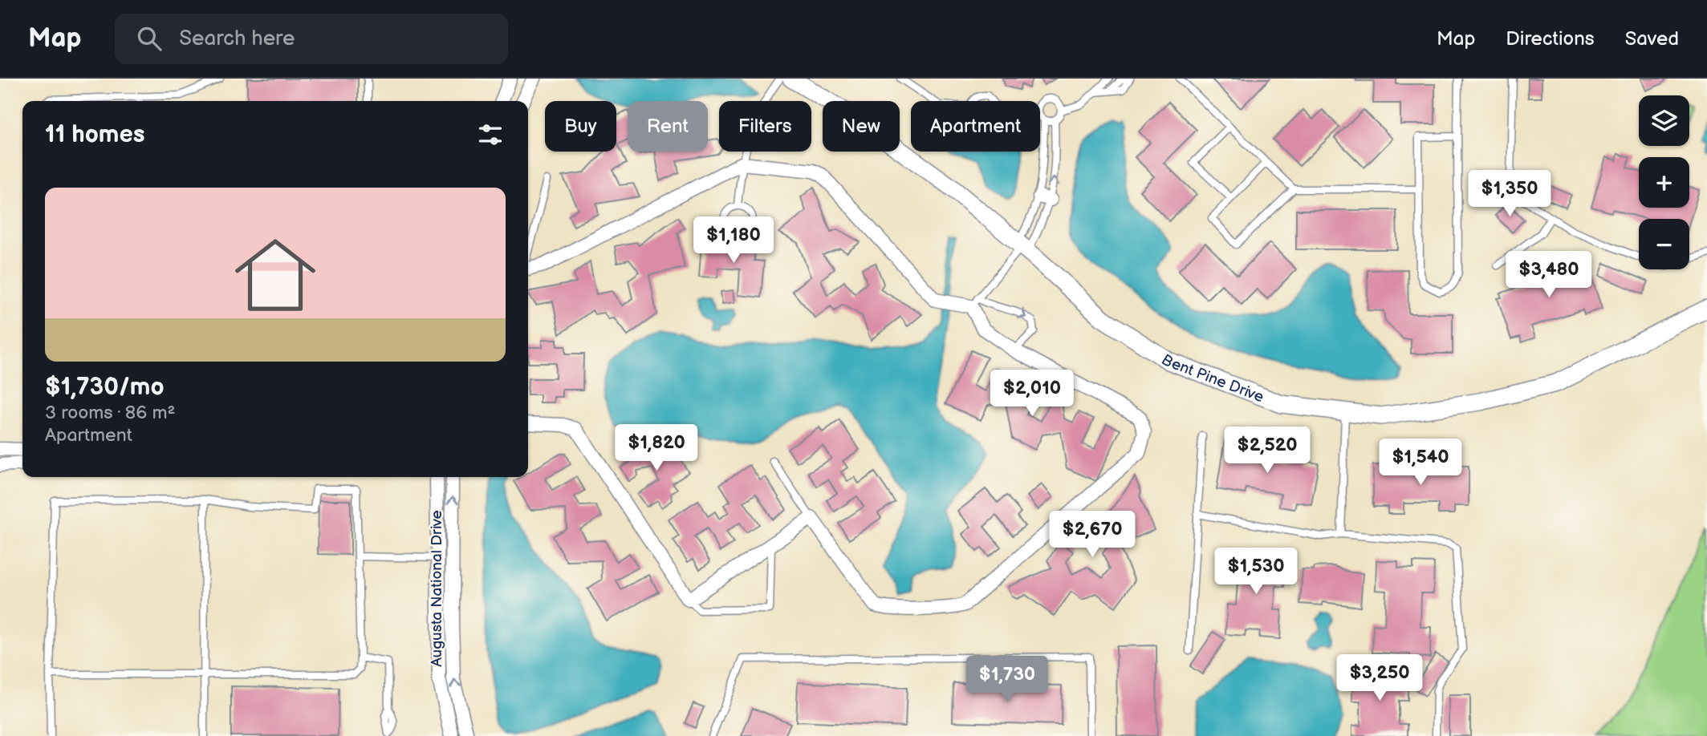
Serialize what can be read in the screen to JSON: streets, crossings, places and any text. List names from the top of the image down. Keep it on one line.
{"streets":{"street":["Bent Pine Drive","Augusta National Drive"]},"page":{"header":"Map","search":"Search here","nav":["Map","Directions","Saved"],"map_buttons":["+","−"],"chip":["Buy","Rent","Filters","New","Apartment"],"heading":"11 homes","list":[{"name":"$1,730/mo","note":"3 rooms · 86 m² · Apartment"}],"price":["$1,350","$1,180","$3,480","$2,010","$1,820","$2,520","$1,540","$2,670","$1,530","$3,250","$1,730"]}}
